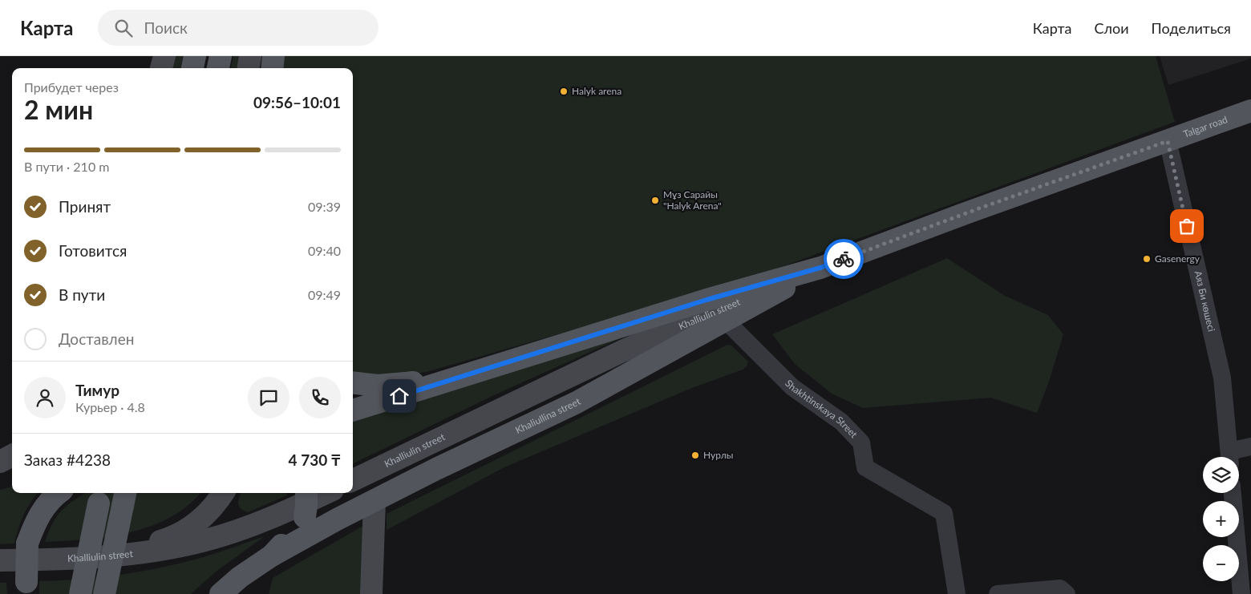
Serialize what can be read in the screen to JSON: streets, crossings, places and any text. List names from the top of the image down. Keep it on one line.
{"streets":{"main road":["Talgar road","Khalliulin street","Khaliullina street"],"street":["Аяз Би көшесі","Shakhtinskaya Street"]},"crossings":[["Talgar road","Аяз Би көшесі"],["Talgar road","Khalliulin street"],["Talgar road","Khaliullina street"],["Khalliulin street","Khaliullina street"],["Shakhtinskaya Street","Khaliullina street"]],"places":["Halyk arena","Мұз Сарайы \"Halyk Arena\"","Gasenergy","Нурлы"],"page":{"header":"Карта","search":"Поиск","nav":["Карта","Слои","Поделиться"],"heading":["2 мин","Прибудет через","09:56–10:01"],"panel":["Тимур","Курьер · 4.8","Заказ #4238","4 730 ₸"],"bar":"В пути · 210 m","list":[["Принят","09:39"],["Готовится","09:40"],["В пути","09:49"],"Доставлен"],"map_buttons":["+","−"]}}
